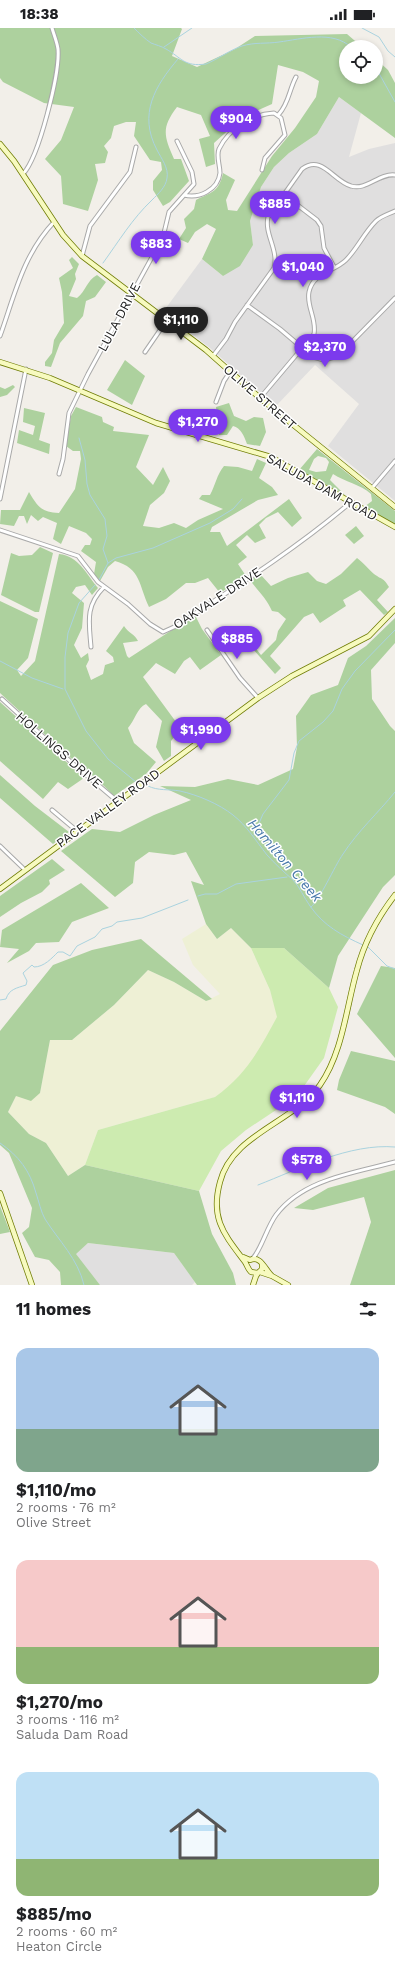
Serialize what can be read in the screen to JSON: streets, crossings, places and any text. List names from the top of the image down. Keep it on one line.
{"streets":{"street":["LULA DRIVE","OLIVE STREET","SALUDA DAM ROAD","OAKVALE DRIVE","HOLLINGS DRIVE","PACE VALLEY ROAD"]},"crossings":[["LULA DRIVE","OLIVE STREET"],["LULA DRIVE","SALUDA DAM ROAD"],["SALUDA DAM ROAD","OAKVALE DRIVE"],["HOLLINGS DRIVE","PACE VALLEY ROAD"]],"water":["Hamilton Creek"],"page":{"status":"18:38","price":["$904","$885","$883","$1,040","$1,110","$2,370","$1,270","$885","$1,990","$1,110","$578"],"heading":"11 homes","list":[{"name":"$1,110/mo","note":"2 rooms · 76 m² · Olive Street"},{"name":"$1,270/mo","note":"3 rooms · 116 m² · Saluda Dam Road"},{"name":"$885/mo","note":"2 rooms · 60 m² · Heaton Circle"}]}}
